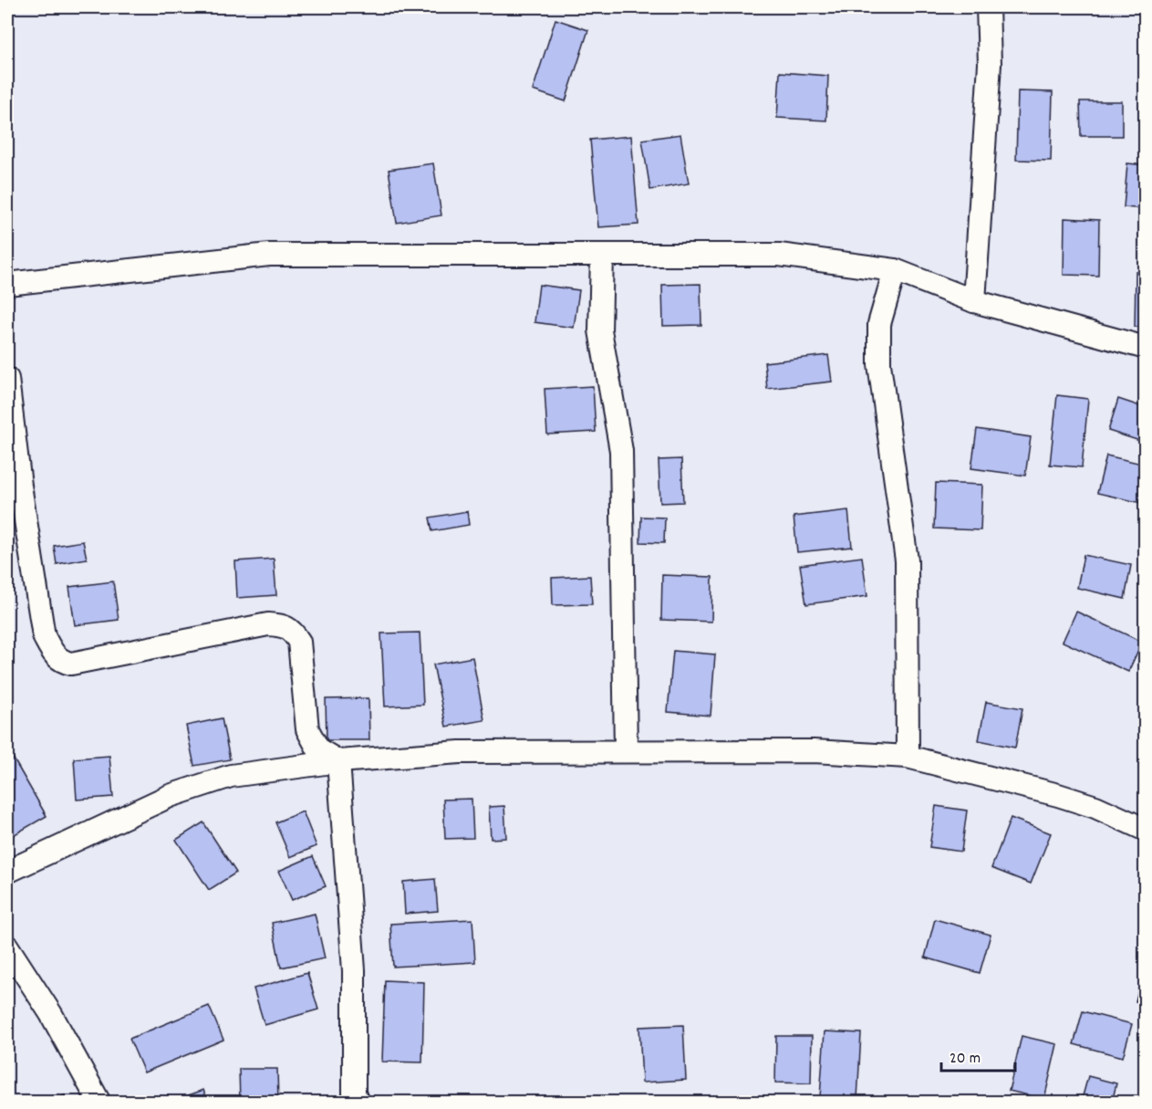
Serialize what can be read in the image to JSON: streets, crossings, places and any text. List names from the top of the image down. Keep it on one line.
{"scale_bar":"20 m"}
